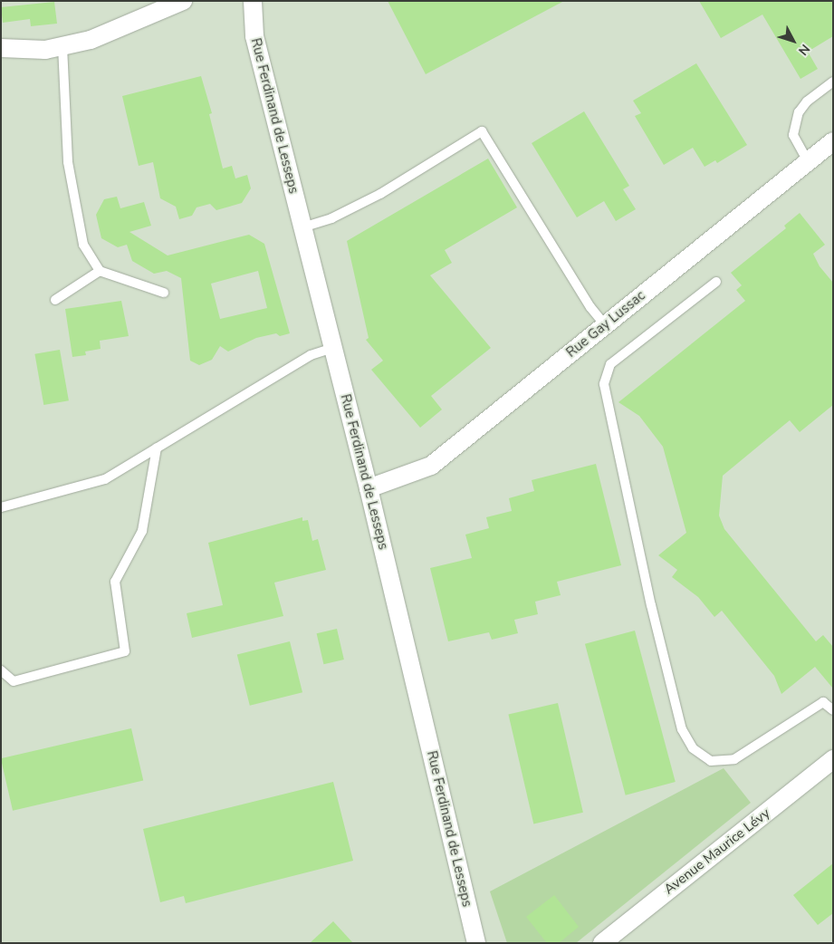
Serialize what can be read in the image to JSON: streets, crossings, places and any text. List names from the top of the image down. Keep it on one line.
{"streets":{"street":["Rue Ferdinand de Lesseps","Rue Gay Lussac","Avenue Maurice Lévy"]},"crossings":[["Rue Ferdinand de Lesseps","Rue Gay Lussac"]],"north":"bottom right"}
